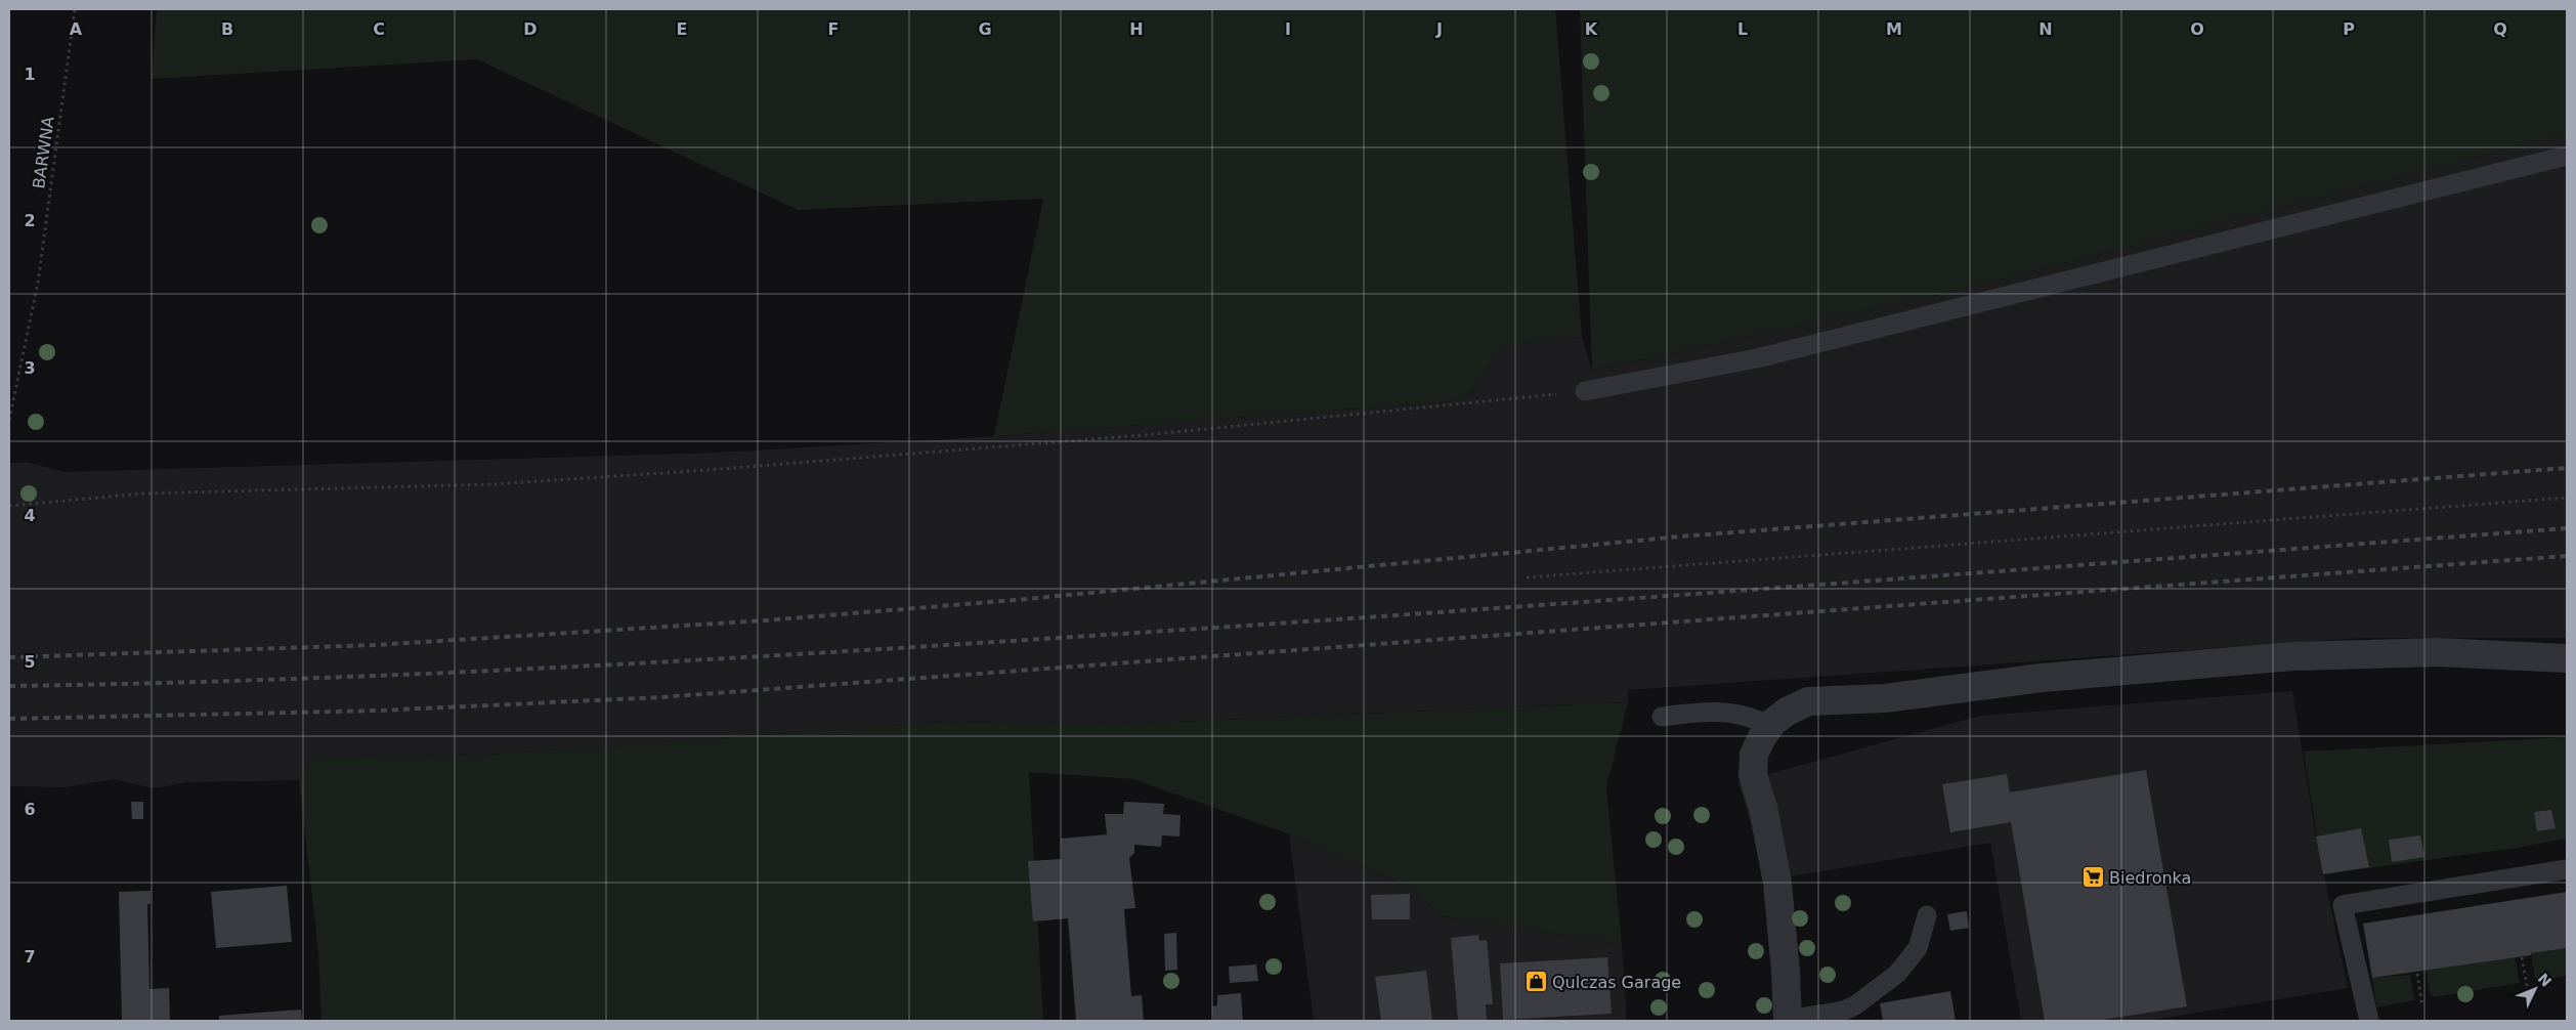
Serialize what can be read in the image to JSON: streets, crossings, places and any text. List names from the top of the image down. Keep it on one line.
{"streets":{"path":["BARWNA"]},"places":{"supermarket":["Biedronka"],"shop":["Qulczas Garage"]},"north":"top right","grid":{"columns":["A","B","C","D","E","F","G","H","I","J","K","L","M","N","O","P","Q"],"rows":["1","2","3","4","5","6","7"]}}
